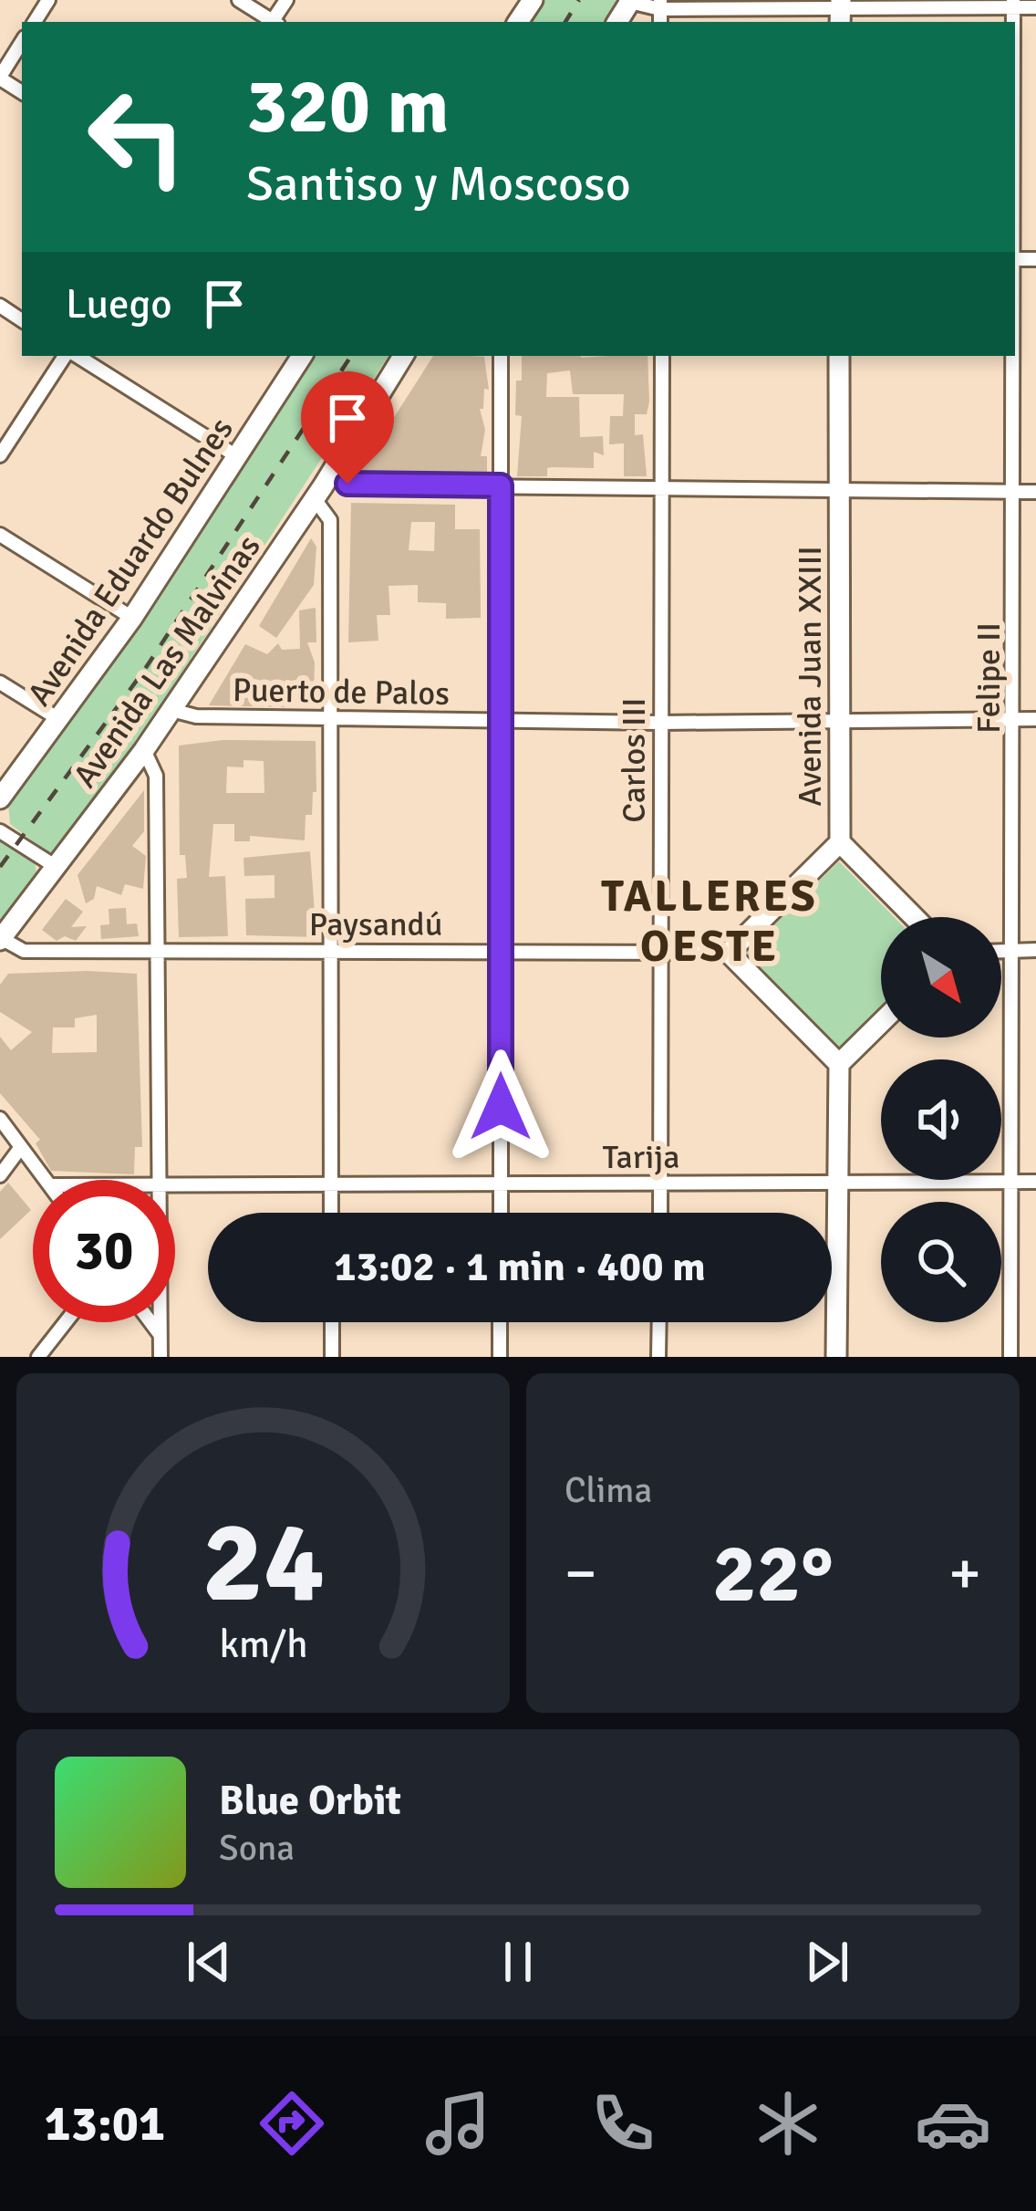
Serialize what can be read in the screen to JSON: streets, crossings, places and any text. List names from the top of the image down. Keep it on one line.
{"streets":{"main road":["Avenida Eduardo Bulnes","Avenida Las Malvinas","Avenida Juan XXIII"],"street":["Felipe II","Puerto de Palos","Carlos III","Paysandú","Tarija"]},"crossings":[["Avenida Las Malvinas","Puerto de Palos"],["Avenida Las Malvinas","Paysandú"],["Avenida Juan XXIII","Puerto de Palos"],["Avenida Juan XXIII","Paysandú"],["Felipe II","Puerto de Palos"],["Felipe II","Tarija"],["Puerto de Palos","Carlos III"],["Carlos III","Paysandú"],["Carlos III","Tarija"]],"districts":["TALLERES OESTE"],"north":"bottom right","page":{"turn":["320 m","Santiso y Moscoso"],"then":"Luego","limit":"30","trip":"13:02 · 1 min · 400 m","tile":"Clima","heat":["−","22°","+"],"song":["Blue Orbit","Sona"],"tabs":"13:01","gauge":["24","km/h"]}}
